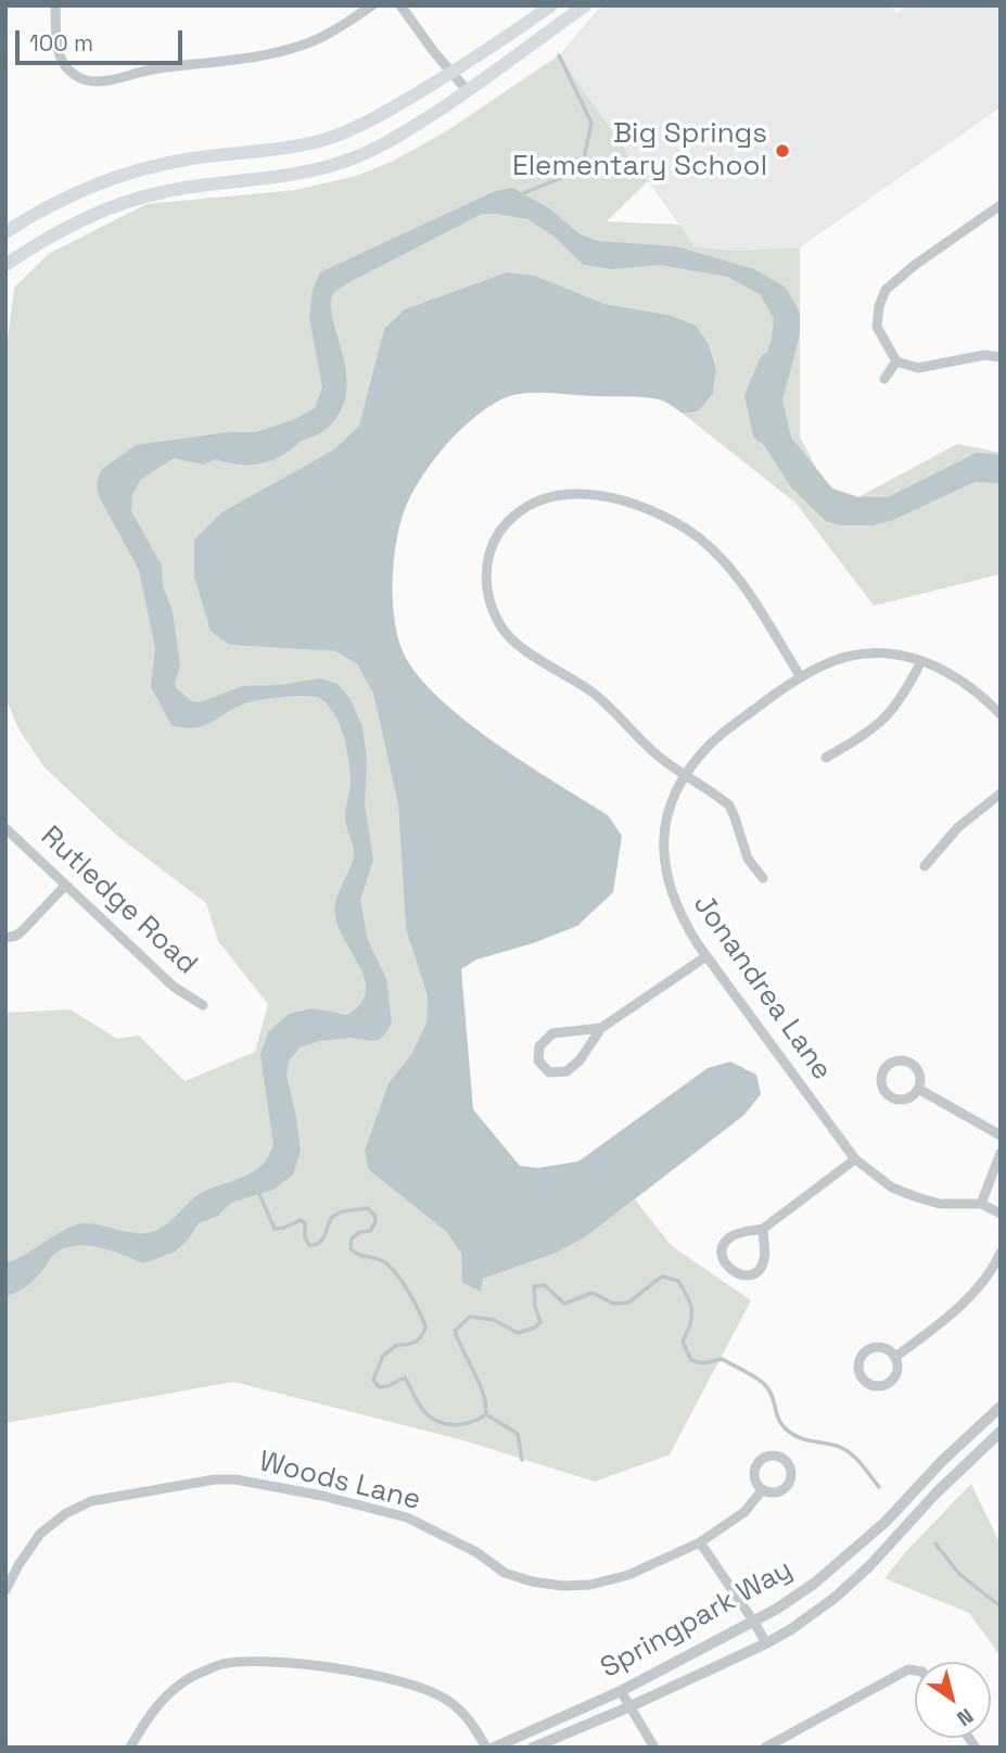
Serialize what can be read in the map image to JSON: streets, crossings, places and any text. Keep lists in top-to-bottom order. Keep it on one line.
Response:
{"streets":{"street":["Rutledge Road","Jonandrea Lane","Woods Lane","Springpark Way"]},"places":["Big Springs Elementary School"],"scale_bar":"100 m","north":"bottom right"}
